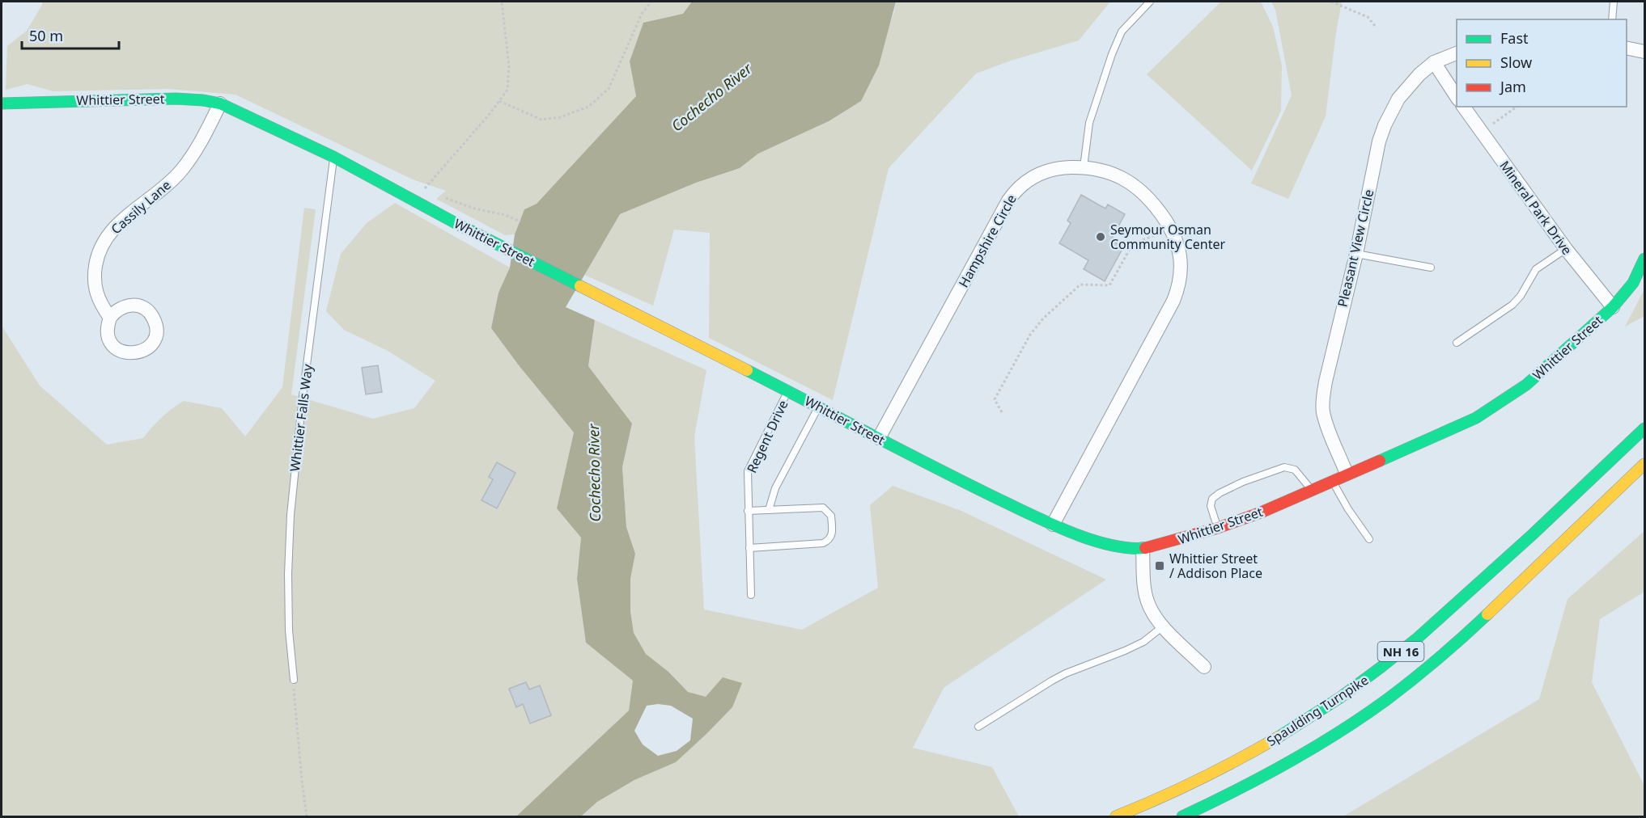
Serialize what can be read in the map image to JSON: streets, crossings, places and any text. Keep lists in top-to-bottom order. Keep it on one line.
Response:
{"streets":{"main road":["Whittier Street","NH 16","Spaulding Turnpike"],"street":["Cassily Lane","Mineral Park Drive","Hampshire Circle","Pleasant View Circle"],"lane":["Whittier Falls Way","Regent Drive"]},"crossings":[["Whittier Street","Cassily Lane"],["Whittier Street","Mineral Park Drive"],["Whittier Street","Hampshire Circle"],["Whittier Street","Pleasant View Circle"],["Whittier Street","Whittier Falls Way"],["Whittier Street","Regent Drive"]],"water":["Cochecho River"],"places":{"other":["Seymour Osman Community Center"],"transit":["Whittier Street / Addison Place"]},"legend":["Fast","Slow","Jam"],"scale_bar":"50 m"}
